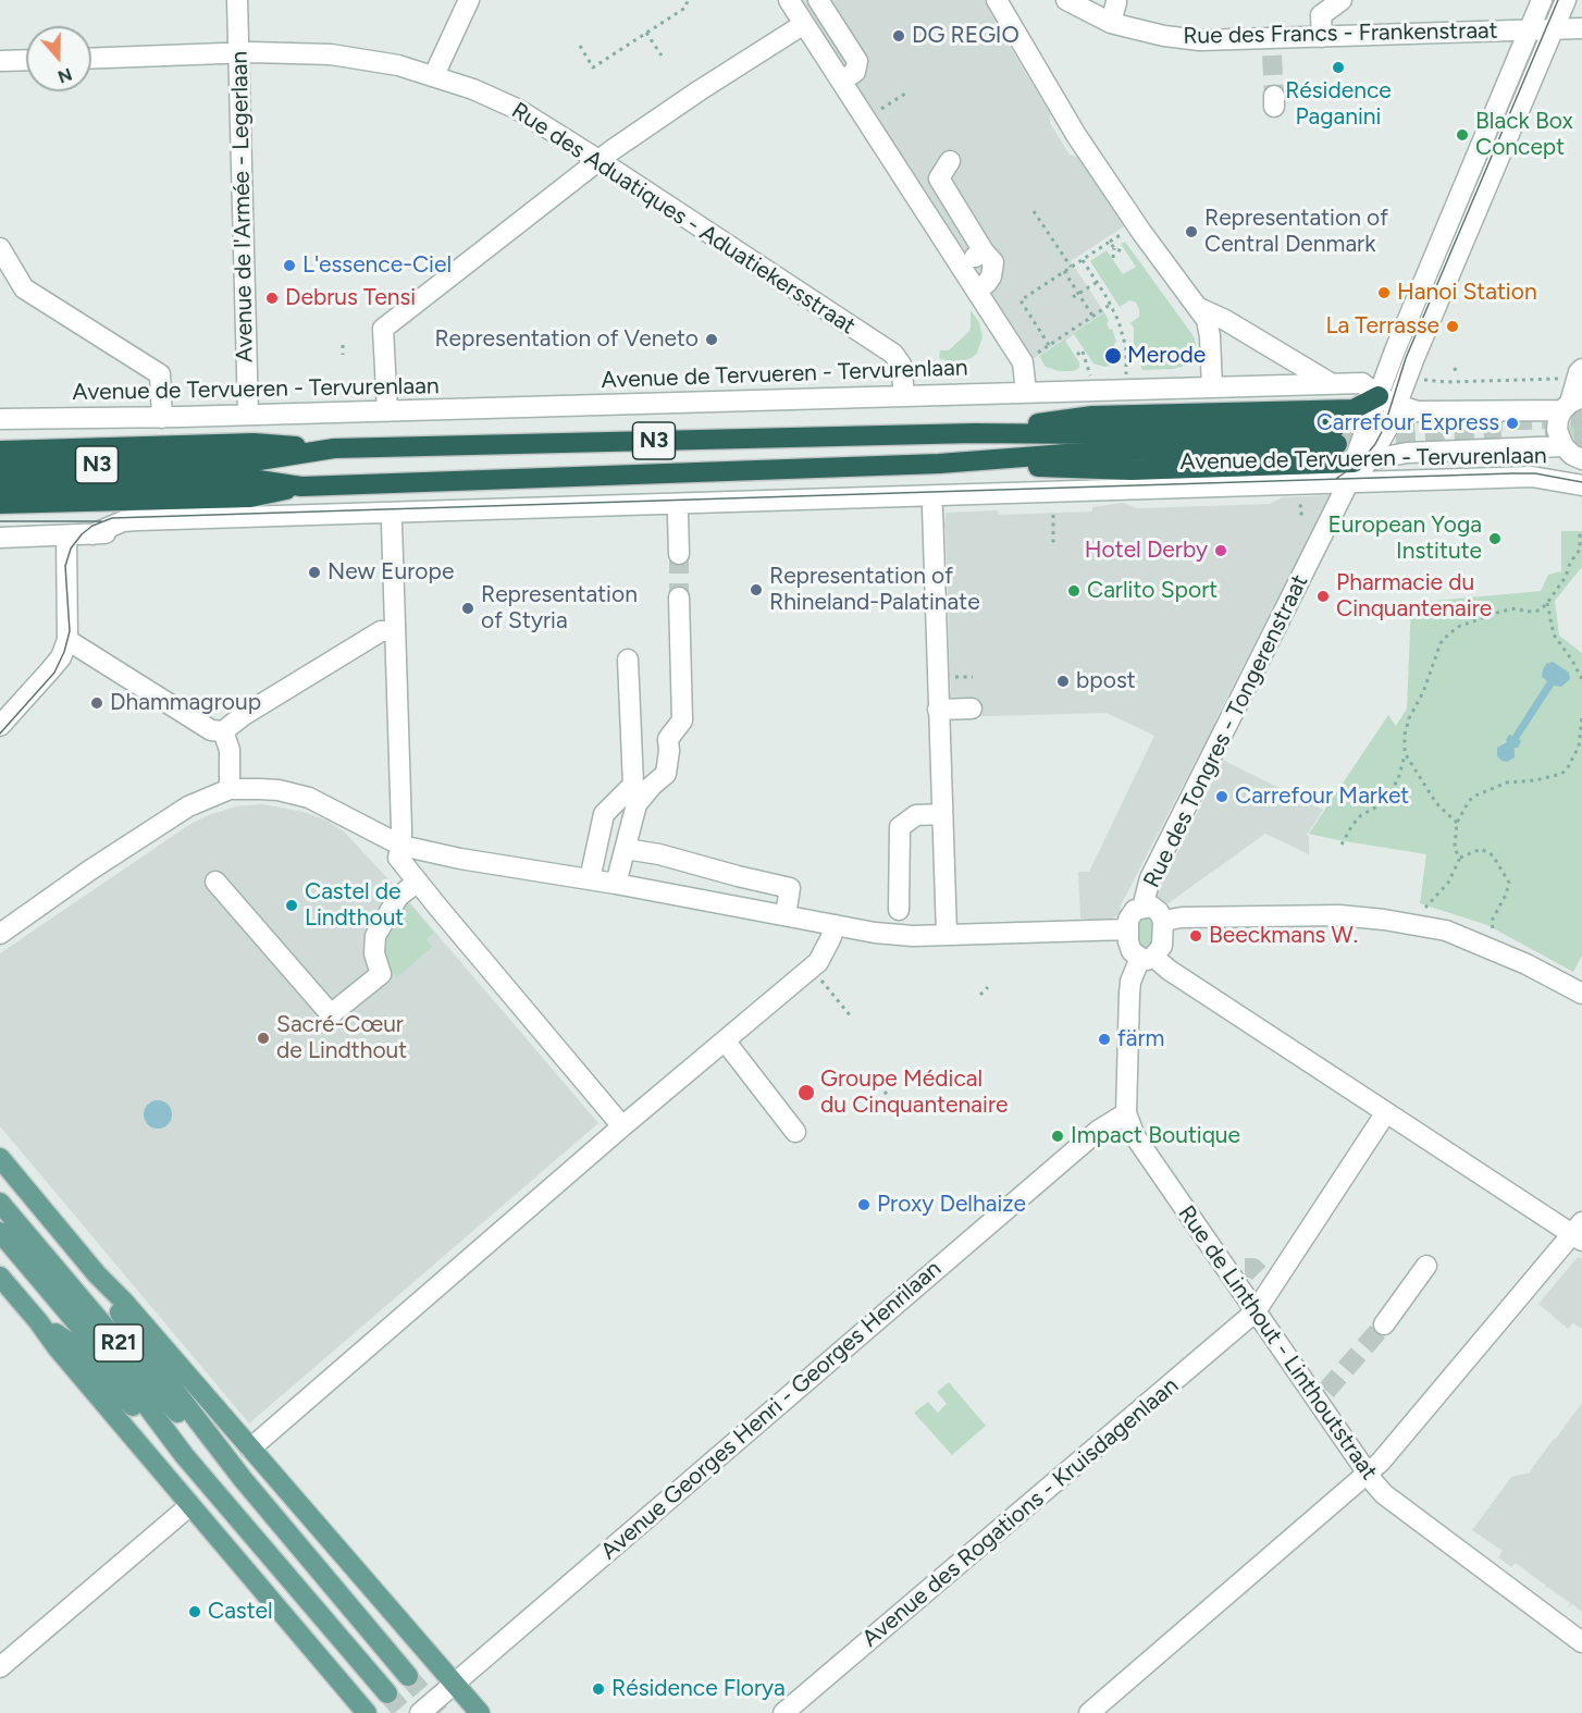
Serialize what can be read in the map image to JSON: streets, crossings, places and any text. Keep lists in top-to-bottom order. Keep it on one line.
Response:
{"streets":{"highway":["Avenue de Tervueren - Tervurenlaan","N3"],"main road":["R21"],"street":["Rue des Francs - Frankenstraat","Avenue de l'Armée - Legerlaan","Rue des Aduatiques - Aduatiekersstraat","Rue des Tongres - Tongerenstraat","Rue de Linthout - Linthoutstraat","Avenue Georges Henri - Georges Henrilaan","Avenue des Rogations - Kruisdagenlaan"]},"crossings":[["Avenue de l'Armée - Legerlaan","Rue des Aduatiques - Aduatiekersstraat"],["Avenue de l'Armée - Legerlaan","Avenue de Tervueren - Tervurenlaan"],["Rue des Aduatiques - Aduatiekersstraat","Avenue de Tervueren - Tervurenlaan"],["Avenue de Tervueren - Tervurenlaan","Rue des Tongres - Tongerenstraat"],["Rue des Tongres - Tongerenstraat","Rue de Linthout - Linthoutstraat"],["Rue de Linthout - Linthoutstraat","Avenue Georges Henri - Georges Henrilaan"],["Rue de Linthout - Linthoutstraat","Avenue des Rogations - Kruisdagenlaan"]],"places":["DG REGIO","Résidence Paganini","Black Box Concept","Representation of Central Denmark","L'essence-Ciel","Hanoi Station","Debrus Tensi","La Terrasse","Representation of Veneto","Merode","Carrefour Express","European Yoga Institute","Hotel Derby","New Europe","Representation of Rhineland-Palatinate","Carlito Sport","Pharmacie du Cinquantenaire","Representation of Styria","bpost","Dhammagroup","Carrefour Market","Castel de Lindthout","Beeckmans W.","Sacré-Cœur de Lindthout","färm","Groupe Médical du Cinquantenaire","Impact Boutique","Proxy Delhaize","Castel","Résidence Florya"],"north":"bottom"}
